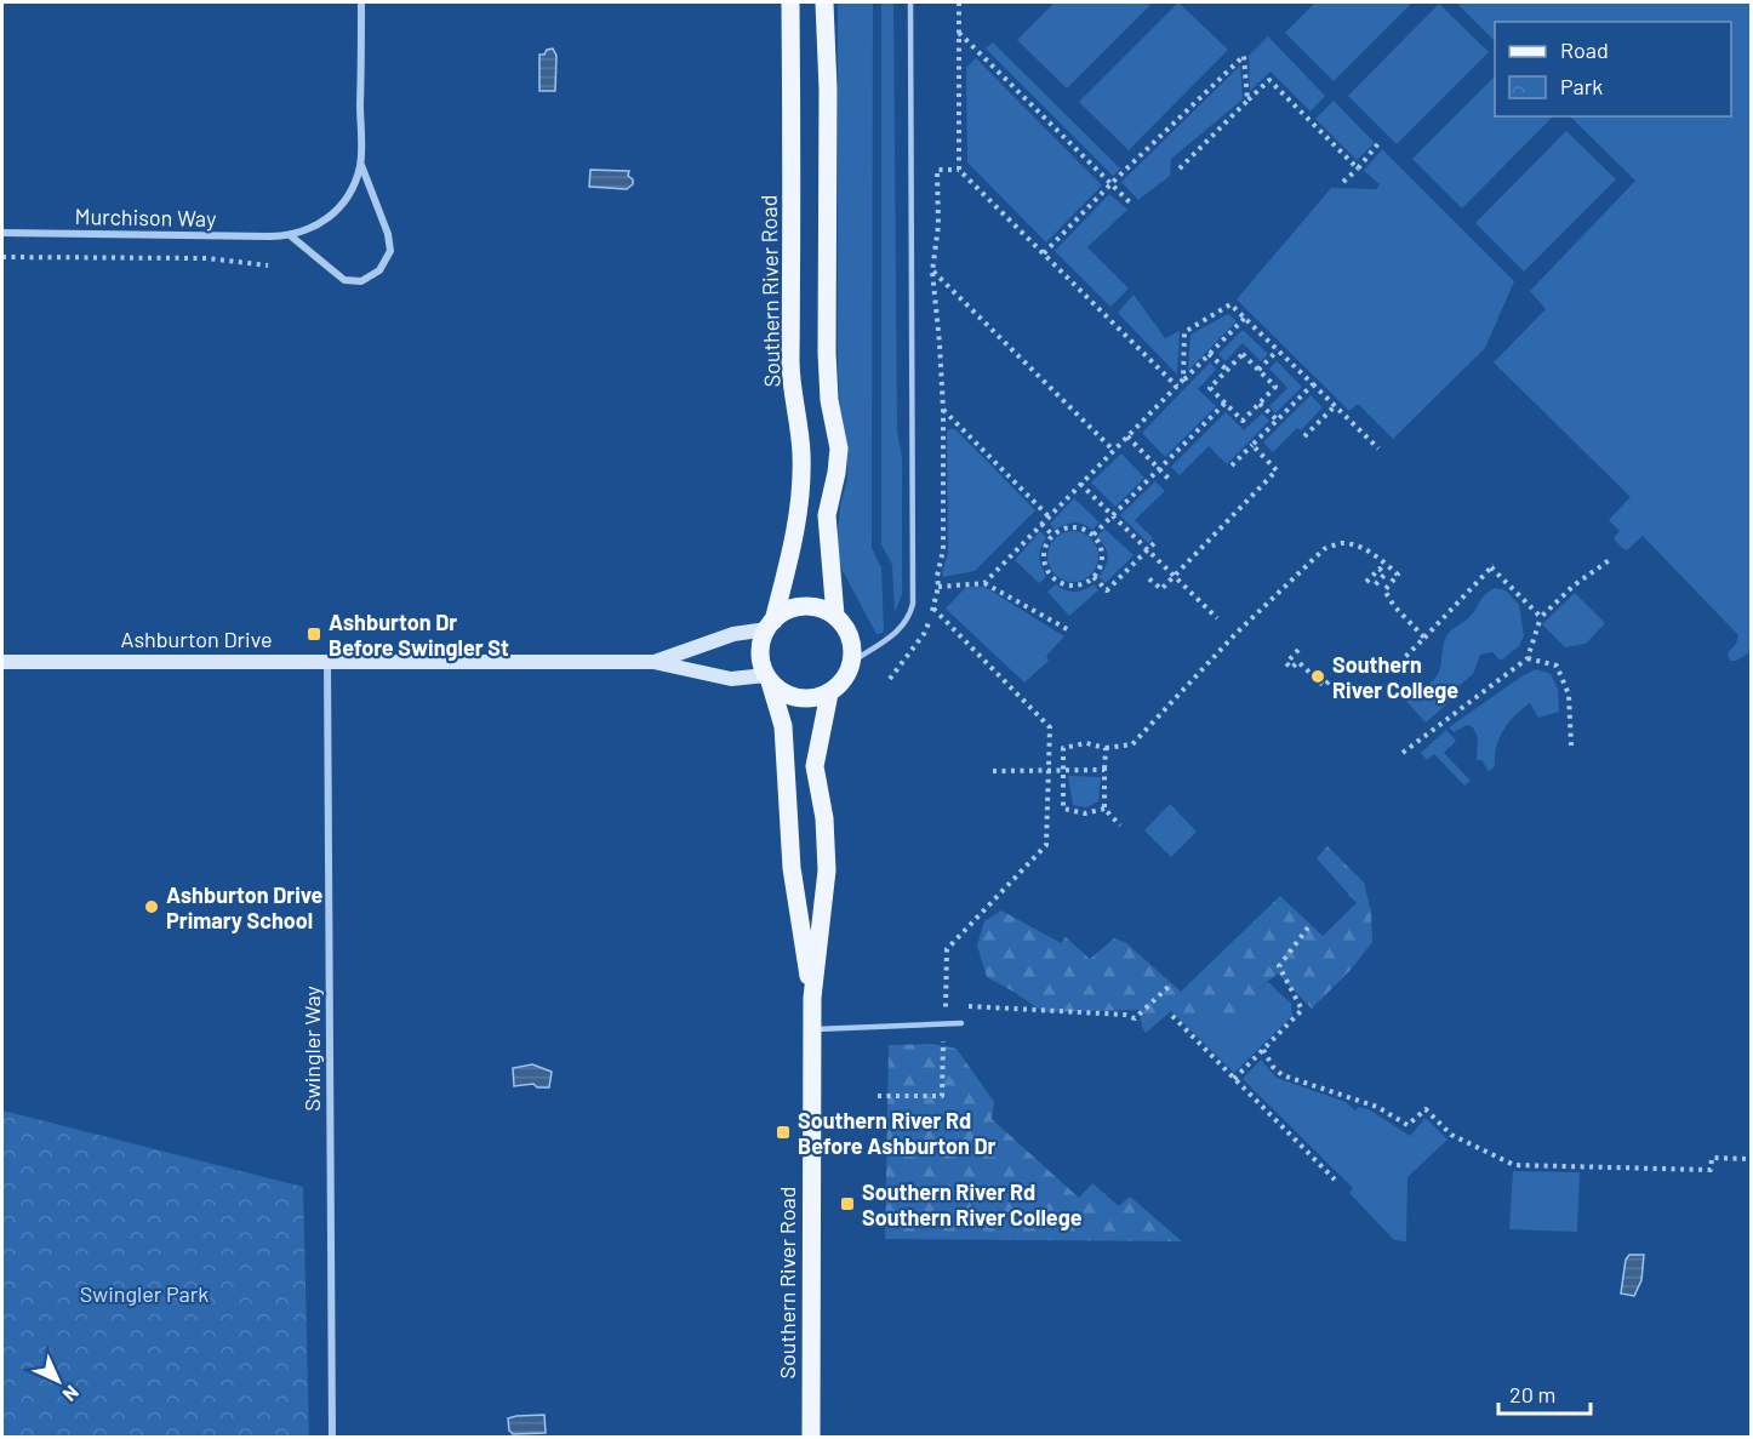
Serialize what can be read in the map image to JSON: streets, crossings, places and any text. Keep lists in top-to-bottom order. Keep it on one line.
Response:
{"streets":{"main road":["Southern River Road","Ashburton Drive"],"street":["Murchison Way","Swingler Way"]},"crossings":[["Southern River Road","Ashburton Drive"],["Ashburton Drive","Swingler Way"]],"parks":["Swingler Park"],"places":{"transit":["Ashburton Dr Before Swingler St","Southern River Rd Before Ashburton Dr","Southern River Rd Southern River College"],"other":["Southern River College","Ashburton Drive Primary School"]},"legend":["Road","Park"],"scale_bar":"20 m","north":"bottom right"}
